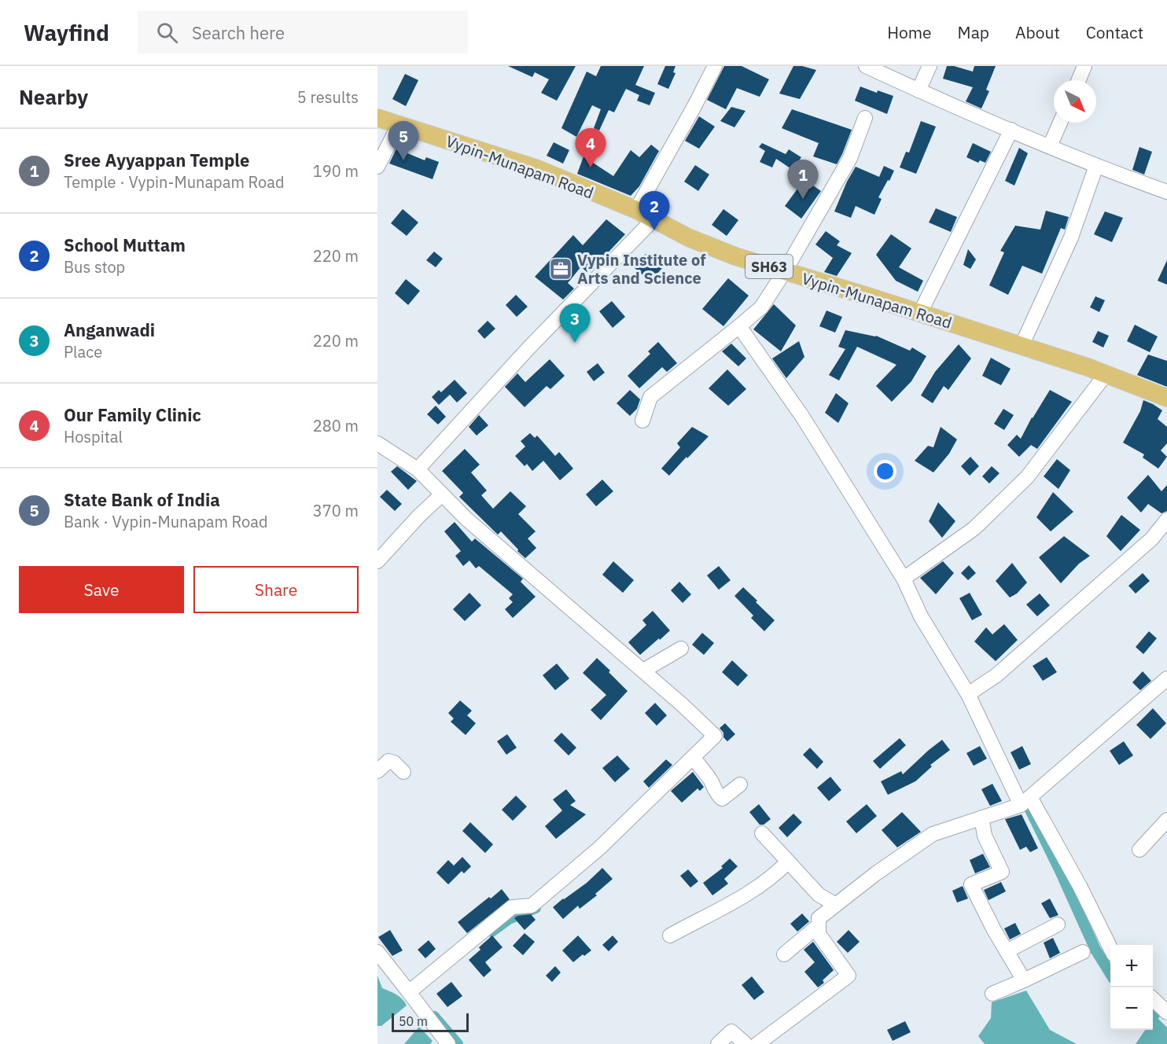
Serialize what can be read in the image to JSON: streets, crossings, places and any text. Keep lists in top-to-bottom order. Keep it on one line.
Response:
{"streets":{"main road":["Vypin-Munapam Road","SH63"]},"places":{"office":["Vypin Institute of Arts and Science"]},"scale_bar":"50 m","north":"bottom right","page":{"header":"Wayfind","search":"Search here","nav":["Home","Map","About","Contact"],"heading":["Nearby","5 results"],"pins":["5","4","1","2","3"],"list":[{"mark":"1","name":"Sree Ayyappan Temple","note":"Temple · Vypin-Munapam Road","value":"190 m"},{"mark":"2","name":"School Muttam","note":"Bus stop","value":"220 m"},{"mark":"3","name":"Anganwadi","note":"Place","value":"220 m"},{"mark":"4","name":"Our Family Clinic","note":"Hospital","value":"280 m"},{"mark":"5","name":"State Bank of India","note":"Bank · Vypin-Munapam Road","value":"370 m"}],"buttons":["Save","Share"],"map_buttons":["+","−"],"scale":"50 m"}}
